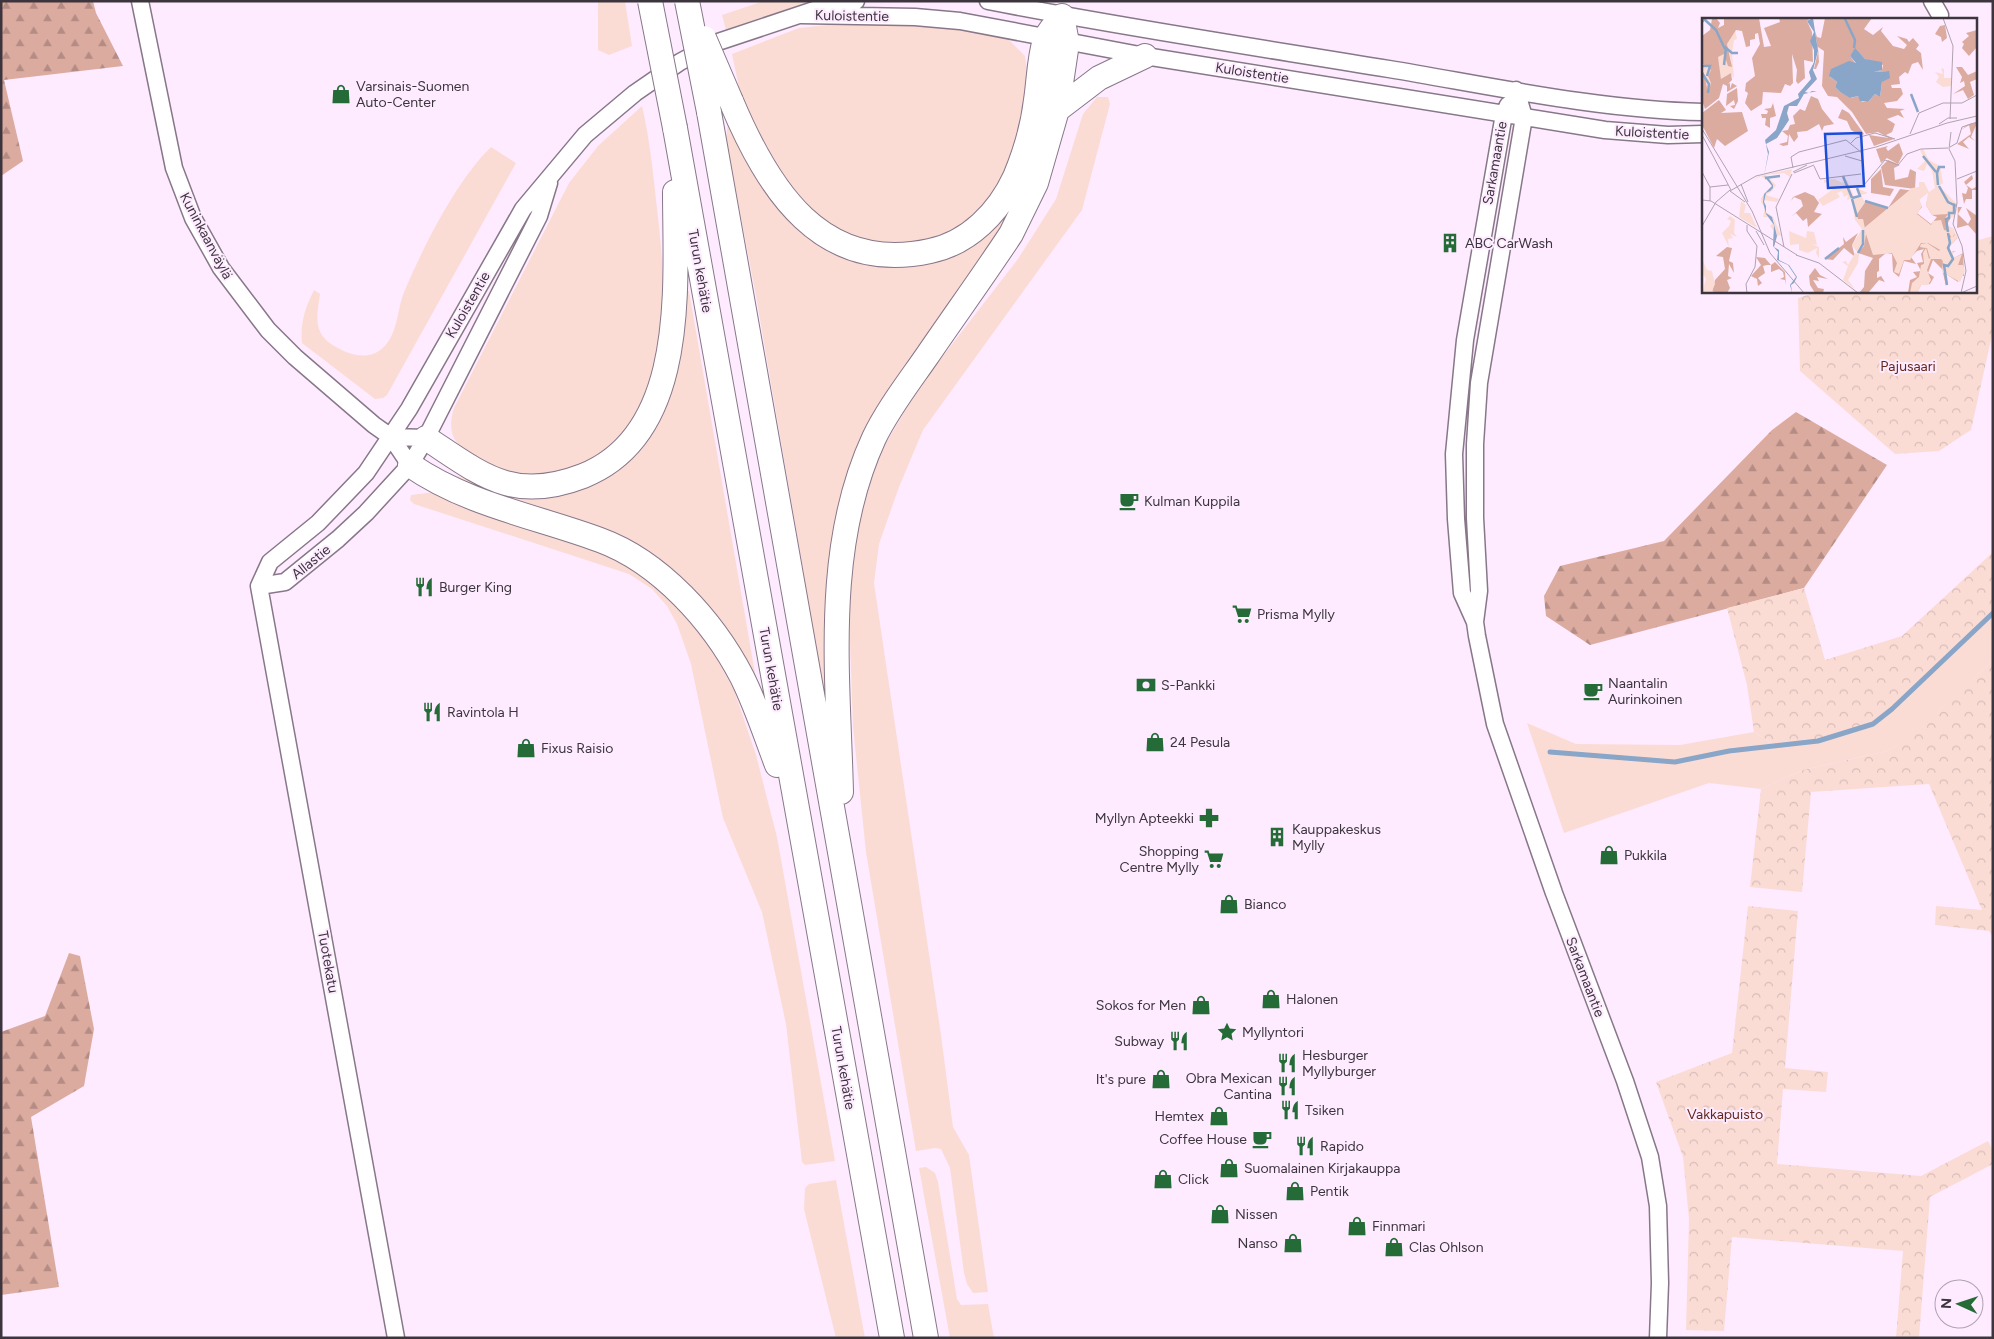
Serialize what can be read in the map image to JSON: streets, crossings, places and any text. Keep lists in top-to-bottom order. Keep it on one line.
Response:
{"streets":{"highway":["Turun kehätie"],"street":["Kuloistentie","Sarkamaantie","Kuninkaanväylä","Allastie","Tuotekatu"]},"crossings":[["Kuloistentie","Sarkamaantie"],["Kuloistentie","Kuninkaanväylä"],["Kuloistentie","Allastie"],["Kuninkaanväylä","Allastie"],["Allastie","Tuotekatu"]],"parks":["Pajusaari","Vakkapuisto"],"places":{"shop":["Varsinais-Suomen Auto-Center","24 Pesula","Fixus Raisio","Pukkila","Bianco","Halonen","Sokos for Men","It's pure","Hemtex","Suomalainen Kirjakauppa","Click","Pentik","Nissen","Finnmari","Nanso","Clas Ohlson"],"building":["ABC CarWash","Kauppakeskus Mylly"],"cafe":["Kulman Kuppila","Naantalin Aurinkoinen","Coffee House"],"restaurant":["Burger King","Ravintola H","Subway","Hesburger Myllyburger","Obra Mexican Cantina","Tsiken","Rapido"],"supermarket":["Prisma Mylly","Shopping Centre Mylly"],"bank":["S-Pankki"],"pharmacy":["Myllyn Apteekki"],"place":["Myllyntori"]},"north":"left"}
